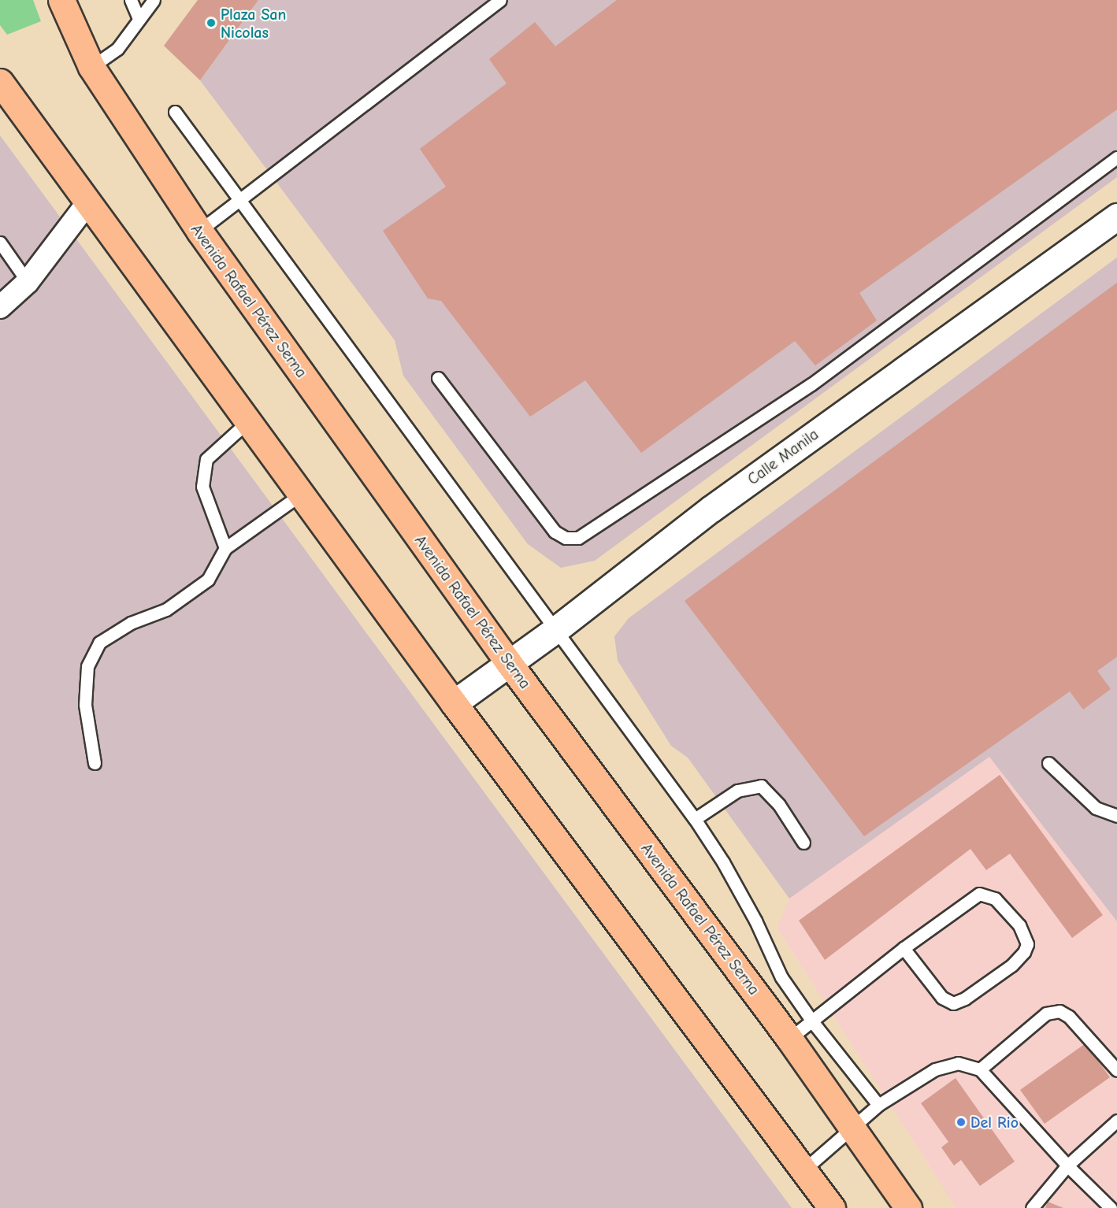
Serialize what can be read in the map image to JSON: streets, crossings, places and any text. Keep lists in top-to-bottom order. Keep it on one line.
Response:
{"streets":{"main road":["Avenida Rafael Pérez Serna"],"street":["Calle Manila"]},"crossings":[["Avenida Rafael Pérez Serna","Calle Manila"]],"places":["Plaza San Nicolas","Del Rio"]}
